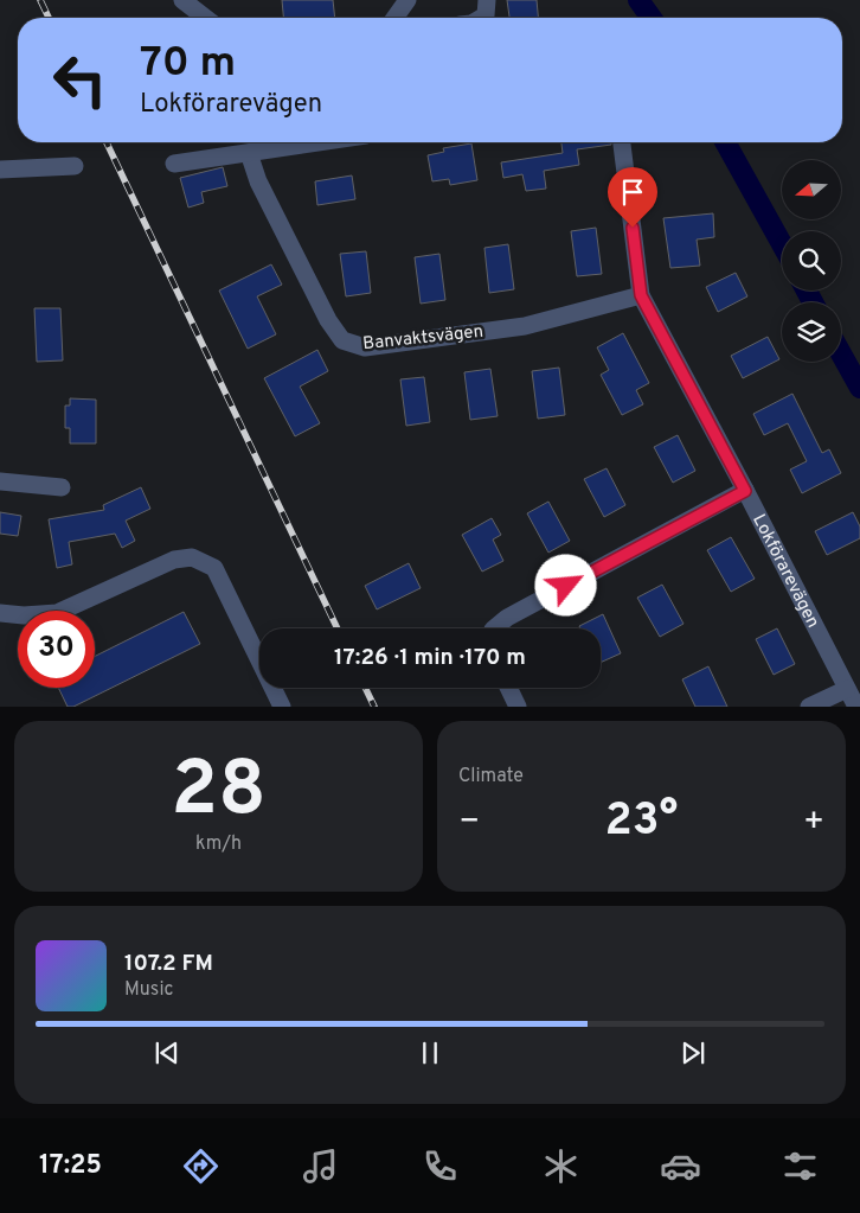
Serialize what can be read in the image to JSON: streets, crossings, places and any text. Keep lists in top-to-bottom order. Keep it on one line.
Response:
{"streets":{"street":["Banvaktsvägen","Lokförarevägen"]},"crossings":[["Banvaktsvägen","Lokförarevägen"]],"north":"left","page":{"turn":["70 m","Lokförarevägen"],"limit":"30","trip":"17:26 · 1 min · 170 m","tile":[["28","km/h"],"Climate"],"heat":["−","23°","+"],"song":["107.2 FM","Music"],"tabs":"17:25"}}
